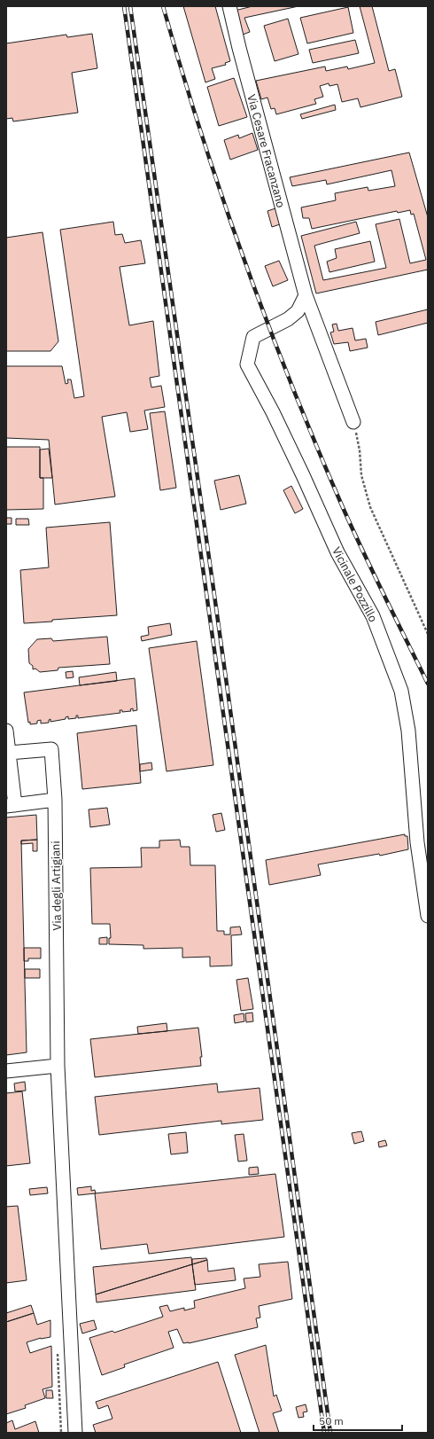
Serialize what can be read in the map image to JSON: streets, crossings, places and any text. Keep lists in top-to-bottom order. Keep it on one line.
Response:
{"streets":{"street":["Via Cesare Fracanzano","Vicinale Pozzillo","Via degli Artigiani"]},"crossings":[["Via Cesare Fracanzano","Vicinale Pozzillo"]],"scale_bar":"50 m"}
